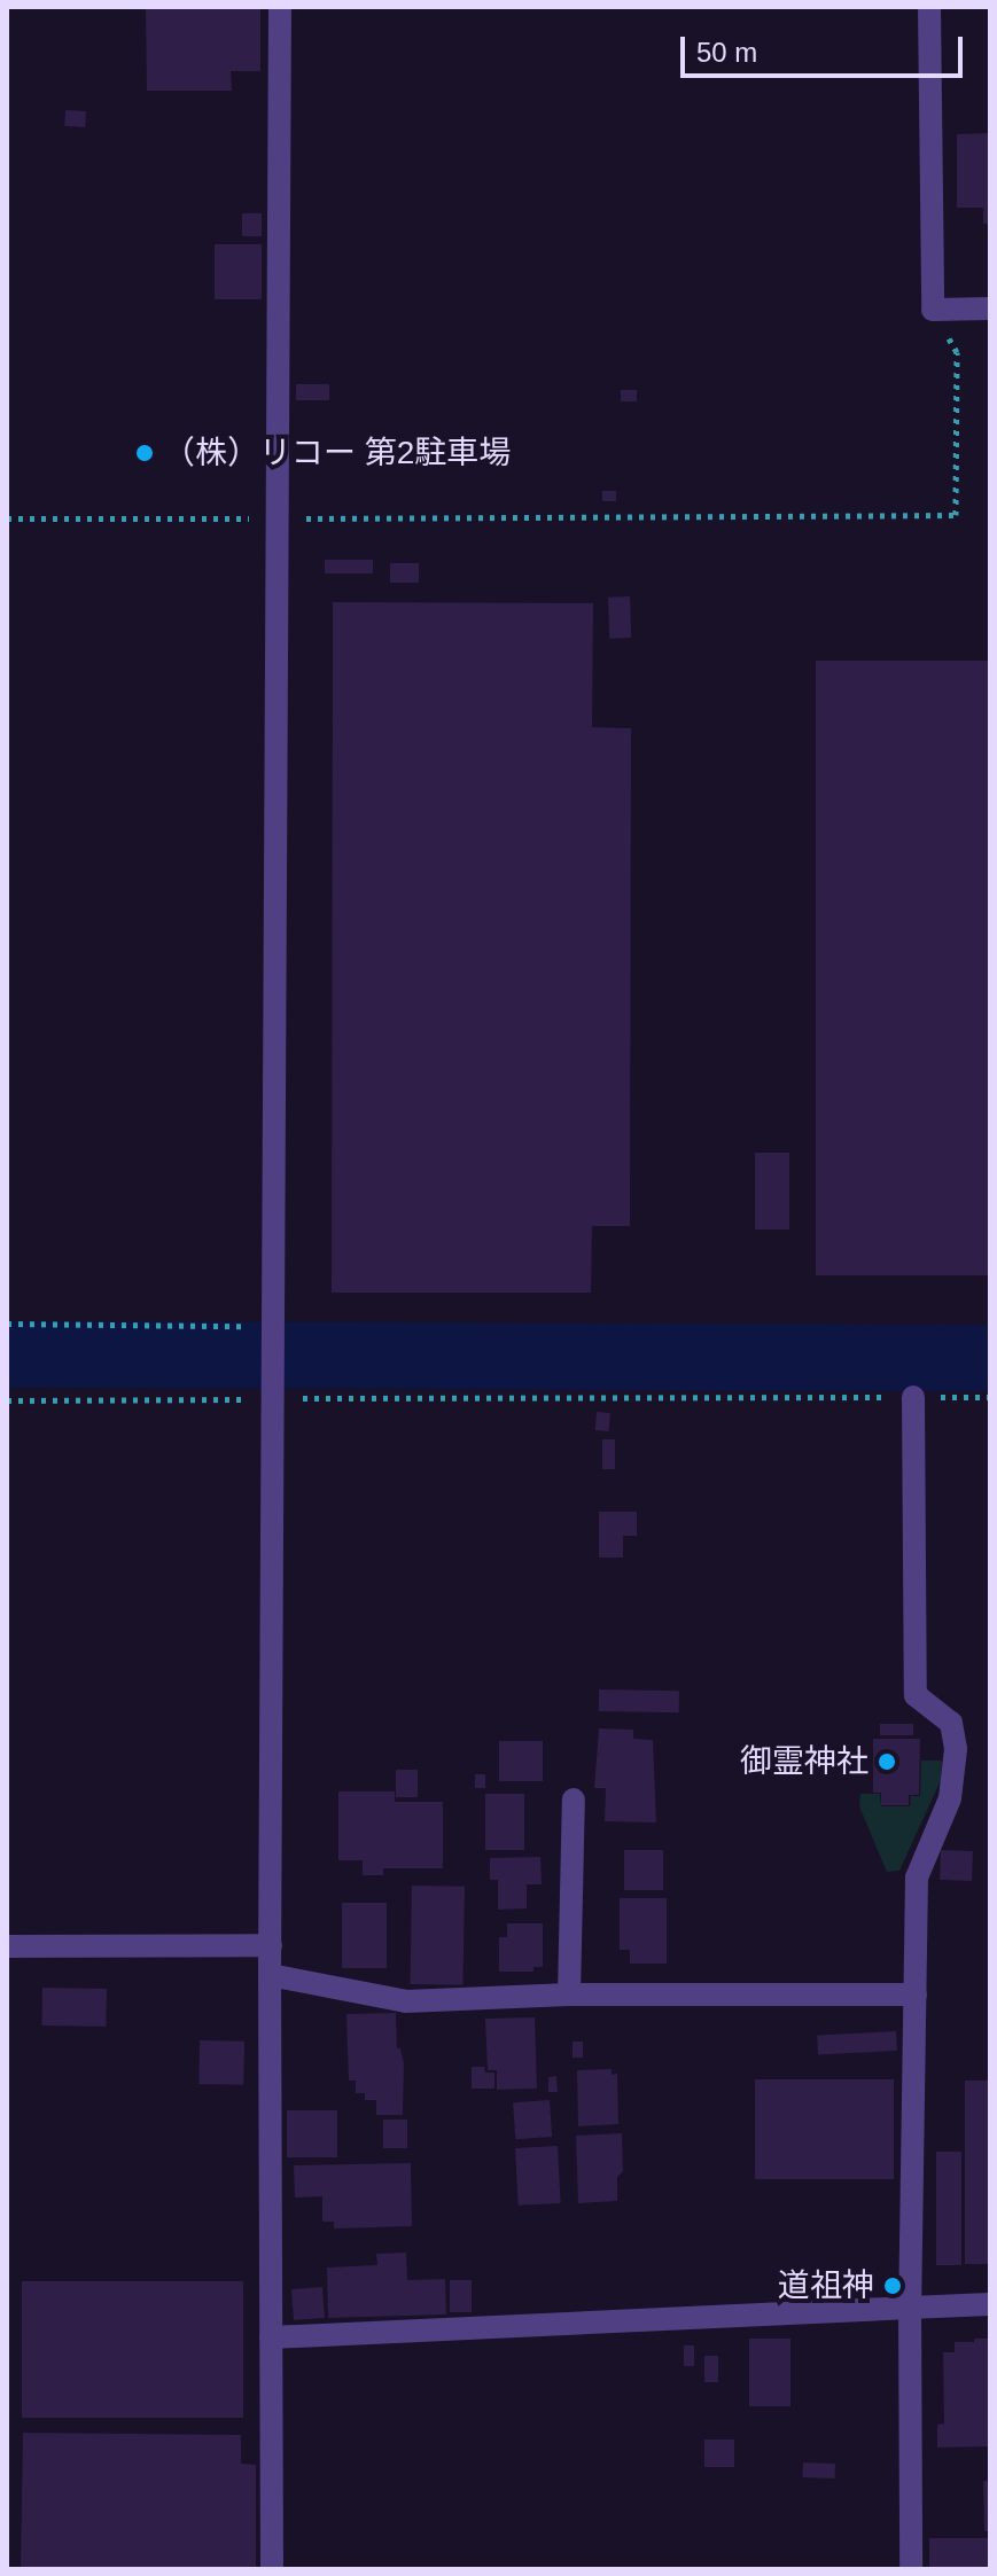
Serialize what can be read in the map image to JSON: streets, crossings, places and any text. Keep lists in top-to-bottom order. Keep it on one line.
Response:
{"places":["（株）リコー 第2駐車場","御霊神社","道祖神"],"scale_bar":"50 m"}
